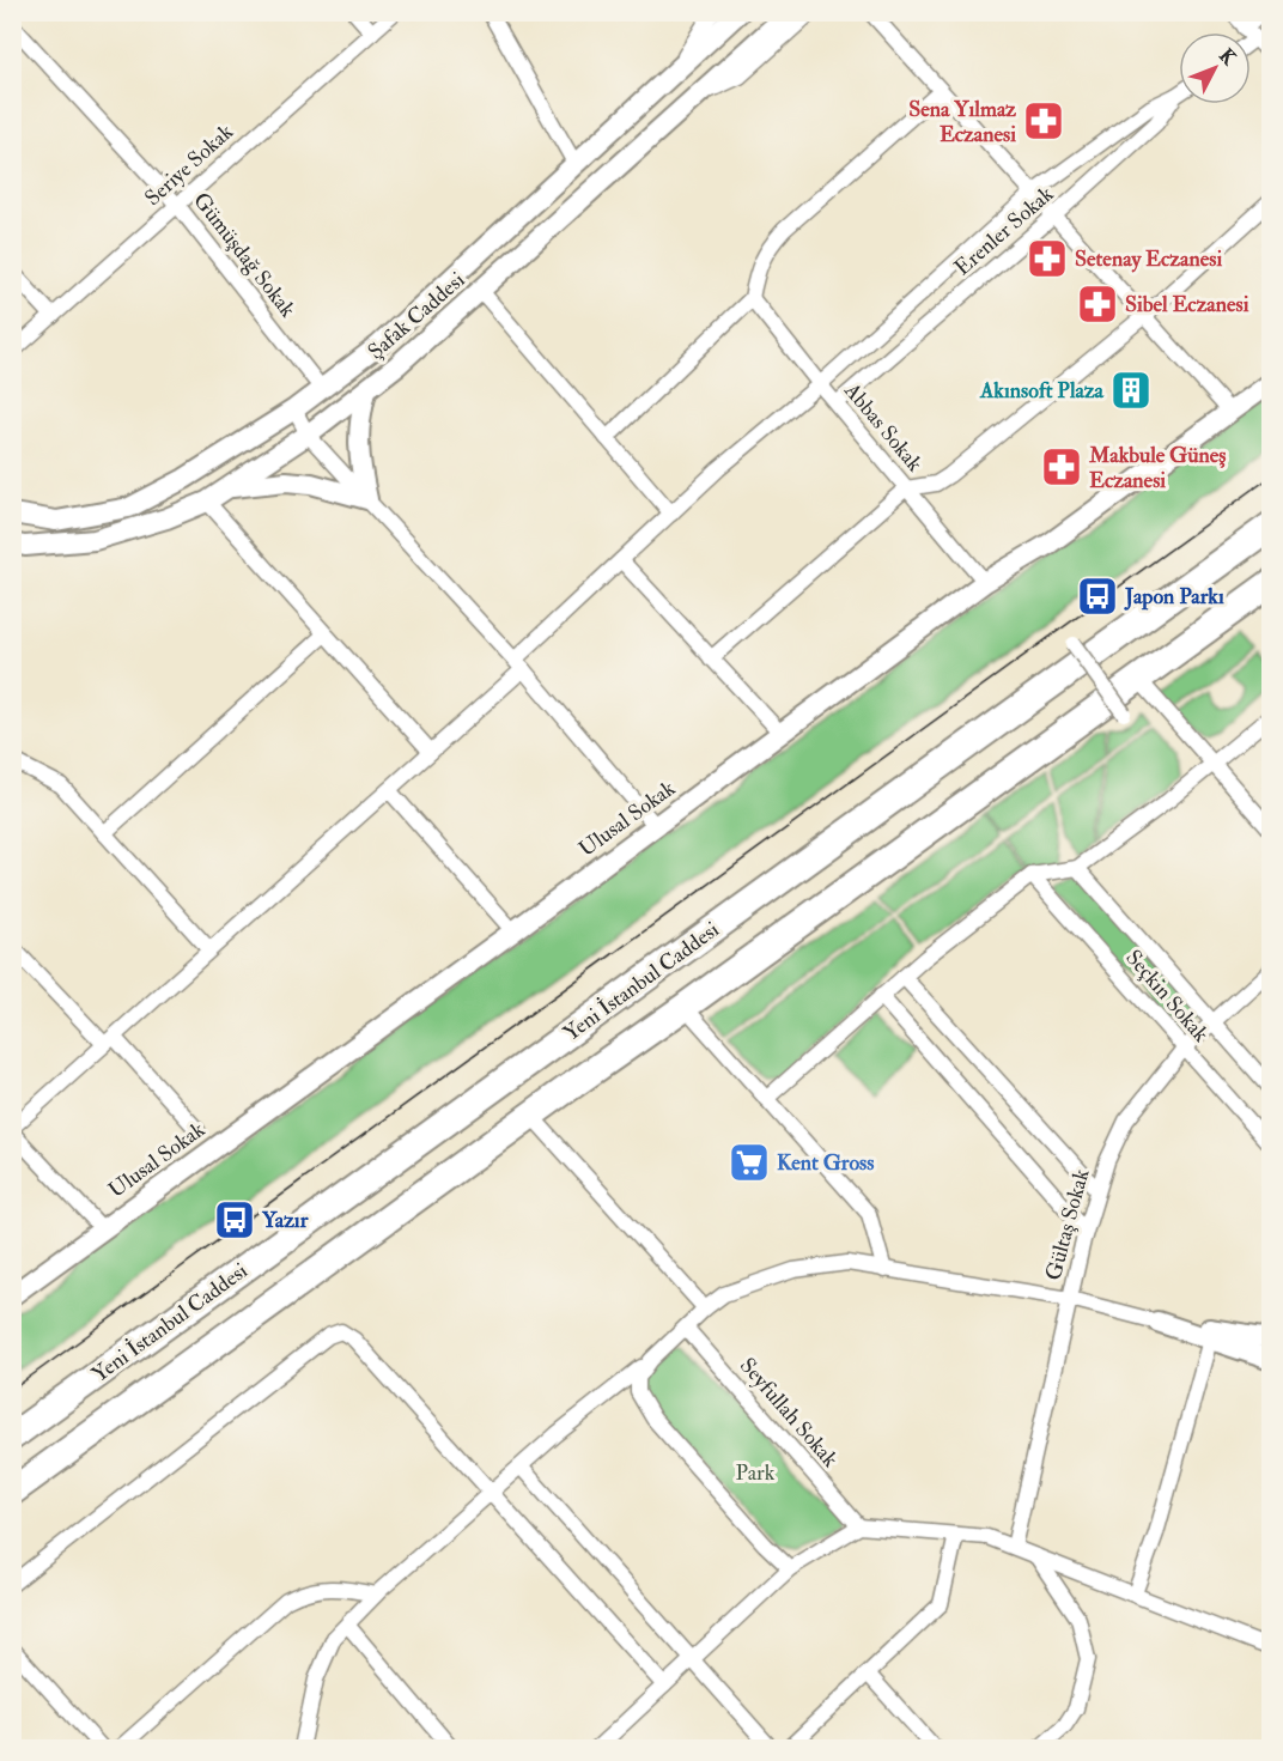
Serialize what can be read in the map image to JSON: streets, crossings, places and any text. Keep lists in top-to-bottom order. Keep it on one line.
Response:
{"streets":{"highway":["Yeni İstanbul Caddesi"],"main road":["Şafak Caddesi","Ulusal Sokak"],"street":["Seriye Sokak","Erenler Sokak","Gümüşdağ Sokak","Abbas Sokak","Seçkin Sokak","Gültaş Sokak","Seyfullah Sokak"]},"crossings":[["Seriye Sokak","Gümüşdağ Sokak"],["Erenler Sokak","Abbas Sokak"],["Gümüşdağ Sokak","Şafak Caddesi"],["Abbas Sokak","Ulusal Sokak"],["Seçkin Sokak","Gültaş Sokak"]],"parks":["Park"],"places":{"pharmacy":["Sena Yılmaz Eczanesi","Setenay Eczanesi","Sibel Eczanesi","Makbule Güneş Eczanesi"],"building":["Akınsoft Plaza"],"bus stop":["Japon Parkı","Yazır"],"supermarket":["Kent Gross"]},"north":"top right"}
